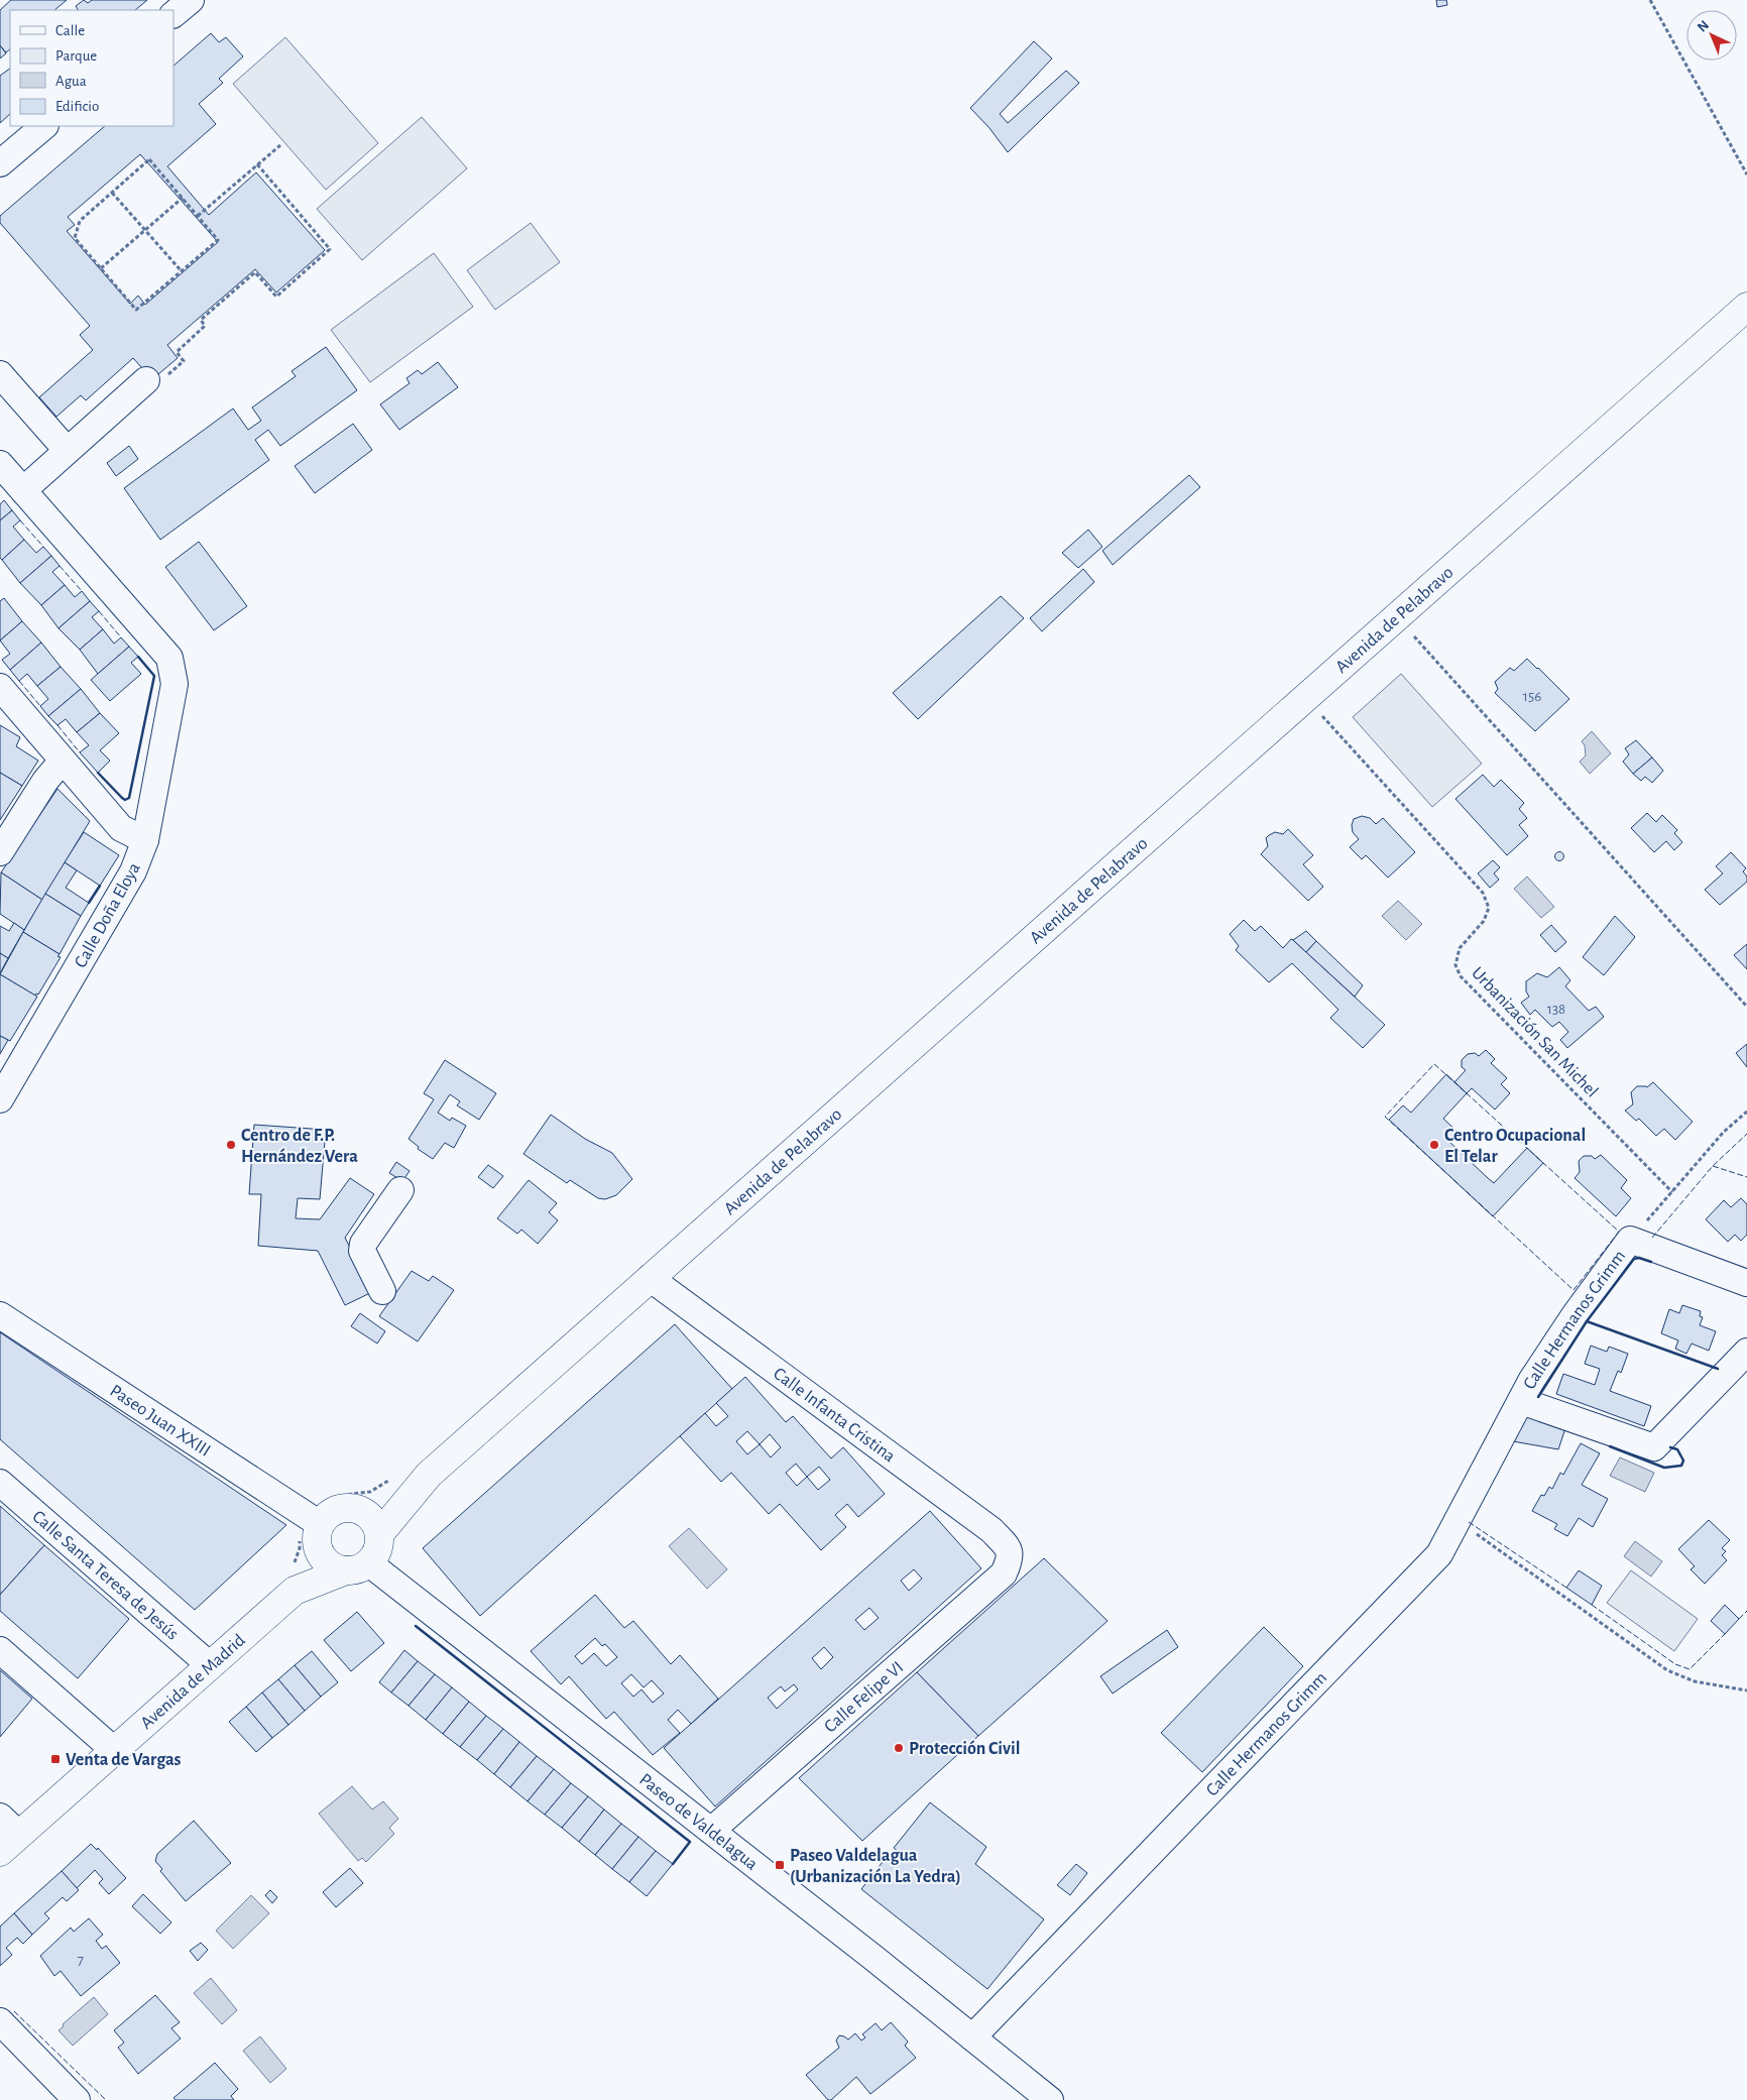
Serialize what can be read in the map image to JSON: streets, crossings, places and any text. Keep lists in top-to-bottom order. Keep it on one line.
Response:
{"streets":{"highway":["Avenida de Pelabravo","Avenida de Madrid"],"street":["Calle Doña Eloya","Calle Hermanos Grimm","Calle Infanta Cristina","Paseo Juan XXIII","Calle Santa Teresa de Jesús","Calle Felipe VI","Paseo de Valdelagua"],"path":["Urbanización San Michel"]},"crossings":[["Avenida de Pelabravo","Urbanización San Michel"],["Avenida de Pelabravo","Calle Infanta Cristina"],["Avenida de Pelabravo","Paseo Juan XXIII"],["Avenida de Pelabravo","Avenida de Madrid"],["Avenida de Pelabravo","Paseo de Valdelagua"],["Urbanización San Michel","Calle Hermanos Grimm"],["Calle Hermanos Grimm","Paseo de Valdelagua"],["Calle Infanta Cristina","Calle Felipe VI"],["Paseo Juan XXIII","Avenida de Madrid"],["Paseo Juan XXIII","Paseo de Valdelagua"],["Calle Santa Teresa de Jesús","Avenida de Madrid"],["Avenida de Madrid","Paseo de Valdelagua"],["Calle Felipe VI","Paseo de Valdelagua"]],"places":{"other":["Centro de F.P. Hernández Vera","Centro Ocupacional El Telar","Protección Civil"],"transit":["Venta de Vargas","Paseo Valdelagua (Urbanización La Yedra)"]},"house_numbers":["156","138","7"],"legend":["Calle","Parque","Agua","Edificio"],"north":"top left"}
